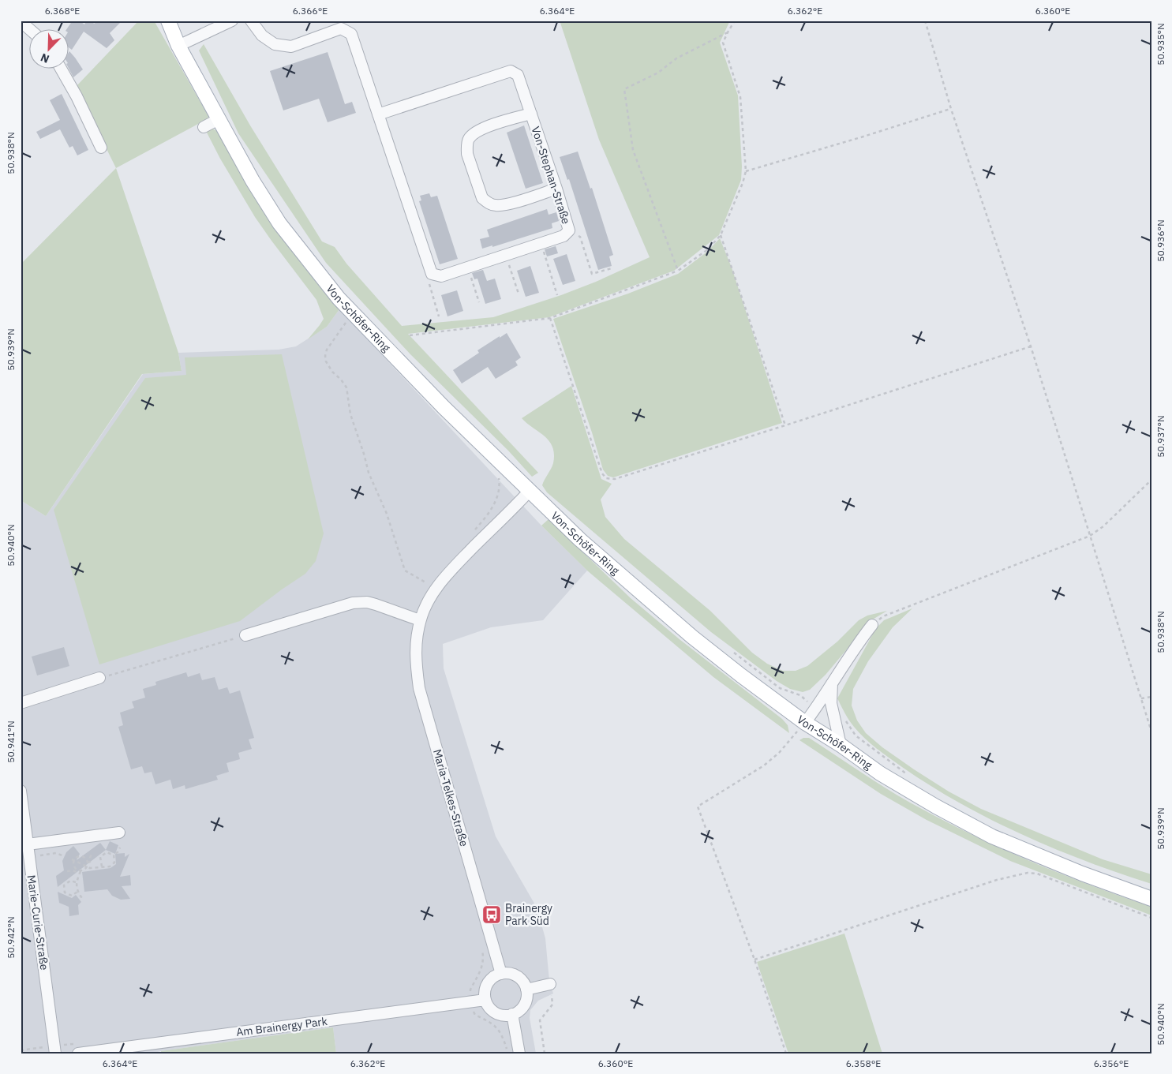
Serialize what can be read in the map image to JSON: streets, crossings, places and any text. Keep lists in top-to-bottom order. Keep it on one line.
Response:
{"streets":{"main road":["Von-Schöfer-Ring"],"street":["Von-Stephan-Straße","Maria-Telkes-Straße","Marie-Curie-Straße","Am Brainergy Park"]},"crossings":[["Von-Schöfer-Ring","Maria-Telkes-Straße"],["Maria-Telkes-Straße","Am Brainergy Park"]],"places":{"bus stop":["Brainergy Park Süd"]},"north":"bottom left","coordinates":["6.368°E","6.366°E","6.364°E","6.362°E","6.360°E","50.935°N","50.938°N","50.936°N","50.939°N","50.937°N","50.940°N","50.941°N","50.942°N","6.358°E","6.356°E"]}
